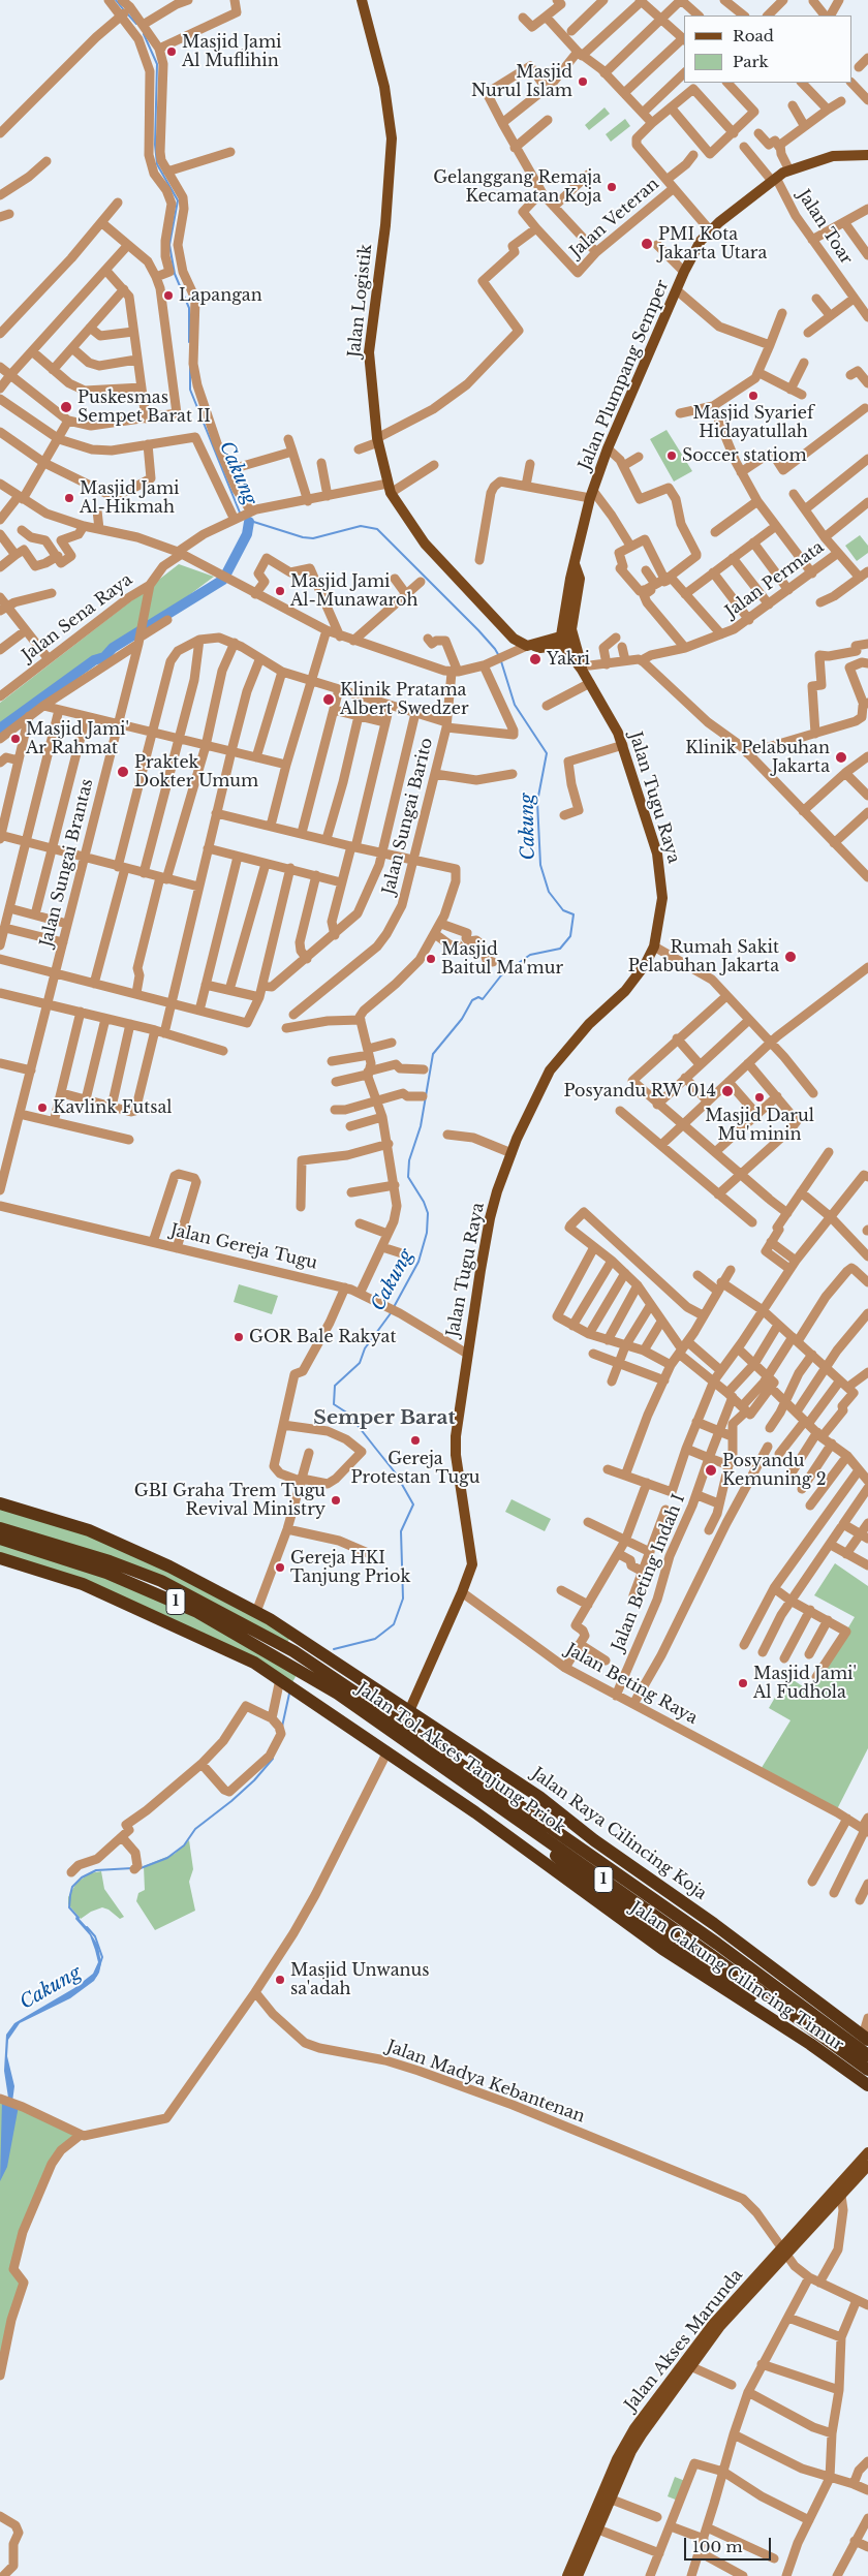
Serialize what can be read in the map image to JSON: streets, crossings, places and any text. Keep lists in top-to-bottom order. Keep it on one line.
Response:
{"streets":{"highway":["1","Jalan Tol Akses Tanjung Priok","Jalan Raya Cilincing Koja","Jalan Cakung Cilincing Timur"],"main road":["Jalan Logistik","Jalan Plumpang Semper","Jalan Tugu Raya","Jalan Akses Marunda"],"street":["Jalan Veteran","Jalan Toar","Jalan Permata","Jalan Sena Raya","Jalan Sungai Barito","Jalan Sungai Brantas","Jalan Gereja Tugu","Jalan Beting Indah I","Jalan Beting Raya","Jalan Madya Kebantenan"]},"crossings":[["Jalan Toar","Jalan Plumpang Semper"],["Jalan Logistik","Jalan Sungai Brantas"],["Jalan Permata","Jalan Tugu Raya"],["Jalan Sena Raya","Jalan Sungai Brantas"],["Jalan Tugu Raya","Jalan Gereja Tugu"],["Jalan Tugu Raya","Jalan Beting Raya"],["Jalan Tugu Raya","Jalan Raya Cilincing Koja"],["Jalan Beting Indah I","Jalan Beting Raya"],["Jalan Madya Kebantenan","Jalan Akses Marunda"]],"districts":["Semper Barat"],"water":["Cakung"],"places":["Masjid Jami Al Muflihin","Masjid Nurul Islam","Gelanggang Remaja Kecamatan Koja","PMI Kota Jakarta Utara","Lapangan","Masjid Syarief Hidayatullah","Puskesmas Sempet Barat II","Soccer statiom","Masjid Jami Al-Hikmah","Masjid Jami Al-Munawaroh","Yakri","Klinik Pratama Albert Swedzer","Masjid Jami' Ar Rahmat","Klinik Pelabuhan Jakarta","Praktek Dokter Umum","Rumah Sakit Pelabuhan Jakarta","Masjid Baitul Ma'mur","Posyandu RW 014","Masjid Darul Mu'minin","Kavlink Futsal","GOR Bale Rakyat","Gereja Protestan Tugu","Posyandu Kemuning 2","GBI Graha Trem Tugu Revival Ministry","Gereja HKI Tanjung Priok","Masjid Jami' Al Fudhola","Masjid Unwanus sa'adah"],"legend":["Road","Park"],"scale_bar":"100 m"}
